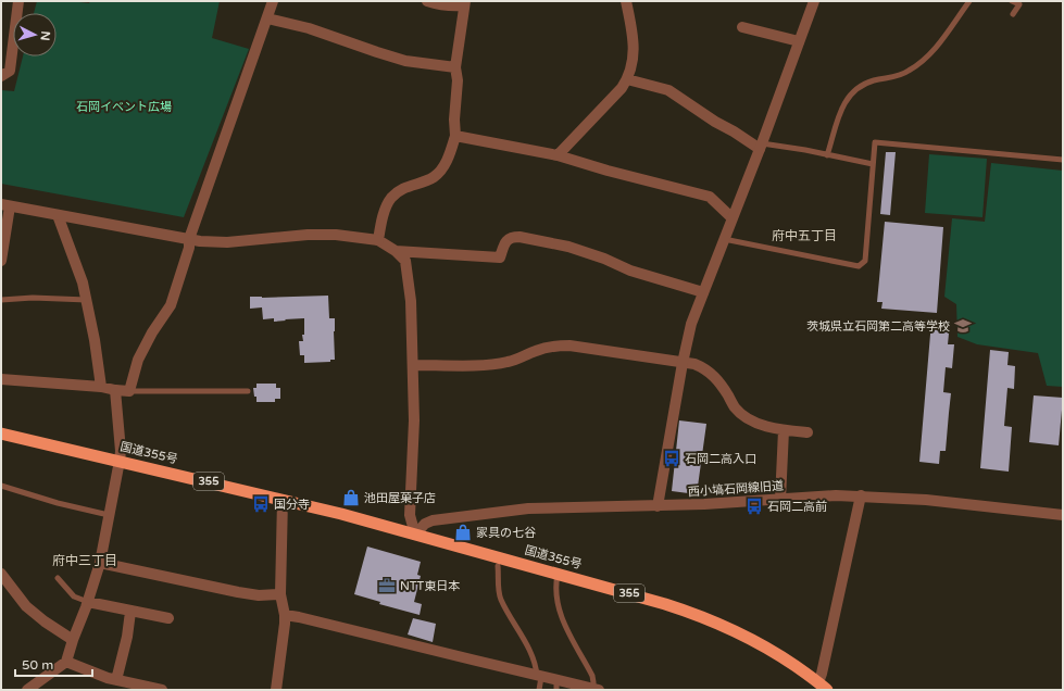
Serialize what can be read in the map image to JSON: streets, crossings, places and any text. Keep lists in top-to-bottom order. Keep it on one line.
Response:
{"streets":{"highway":["国道355号","355"],"street":["西小塙石岡線旧道"]},"crossings":[["国道355号","西小塙石岡線旧道"]],"districts":["府中五丁目","府中三丁目"],"parks":["石岡イベント広場"],"places":{"school or university":["茨城県立石岡第二高等学校"],"bus stop":["石岡二高入口","国分寺","石岡二高前"],"shop":["池田屋菓子店","家具の七谷"],"office":["NTT東日本"]},"scale_bar":"50 m","north":"right"}
